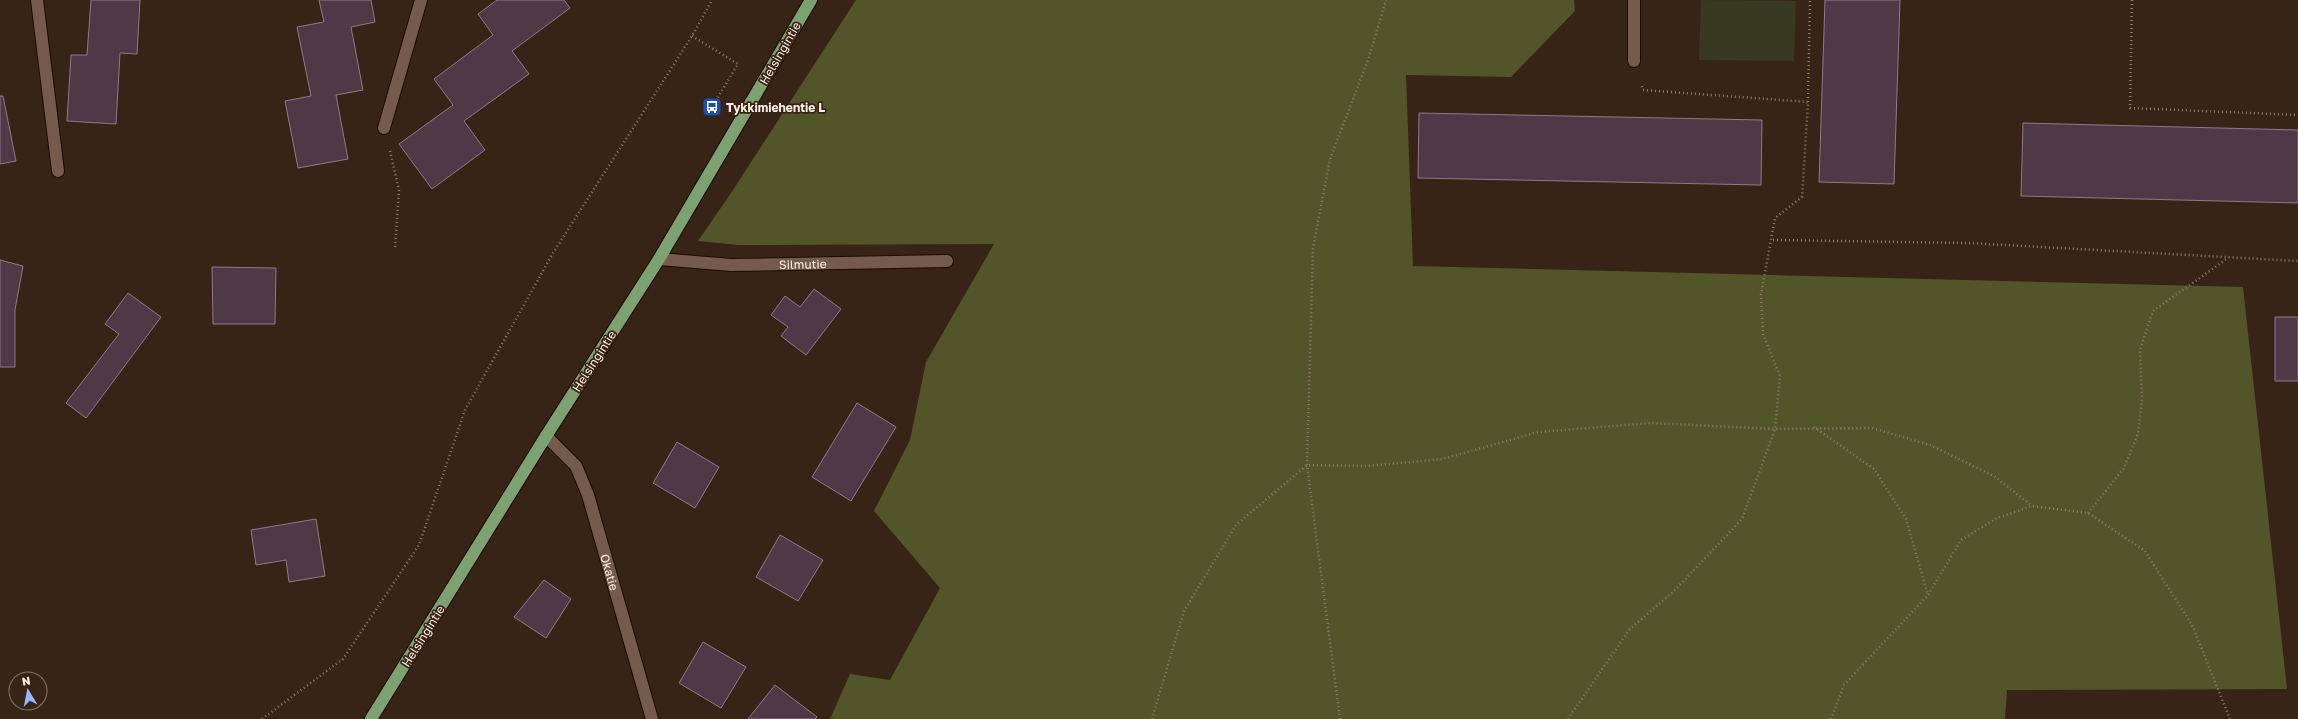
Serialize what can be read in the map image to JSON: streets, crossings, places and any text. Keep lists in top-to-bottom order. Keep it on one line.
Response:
{"streets":{"main road":["Helsingintie"],"street":["Silmutie","Okatie"]},"crossings":[["Helsingintie","Silmutie"],["Helsingintie","Okatie"]],"places":{"bus stop":["Tykkimiehentie L"]},"north":"top"}
